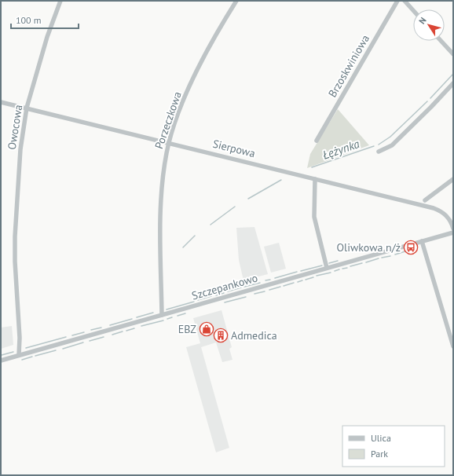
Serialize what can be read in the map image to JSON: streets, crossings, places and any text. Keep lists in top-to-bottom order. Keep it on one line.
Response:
{"streets":{"street":["Brzoskwiniowa","Porzeczkowa","Owocowa","Sierpowa","Szczepankowo"]},"crossings":[["Porzeczkowa","Sierpowa"],["Porzeczkowa","Szczepankowo"],["Owocowa","Sierpowa"],["Owocowa","Szczepankowo"]],"water":["Łężynka"],"places":{"bus stop":["Oliwkowa n/ż"],"shop":["EBZ"],"building":["Admedica"]},"legend":["Ulica","Park"],"scale_bar":"100 m","north":"top left"}
